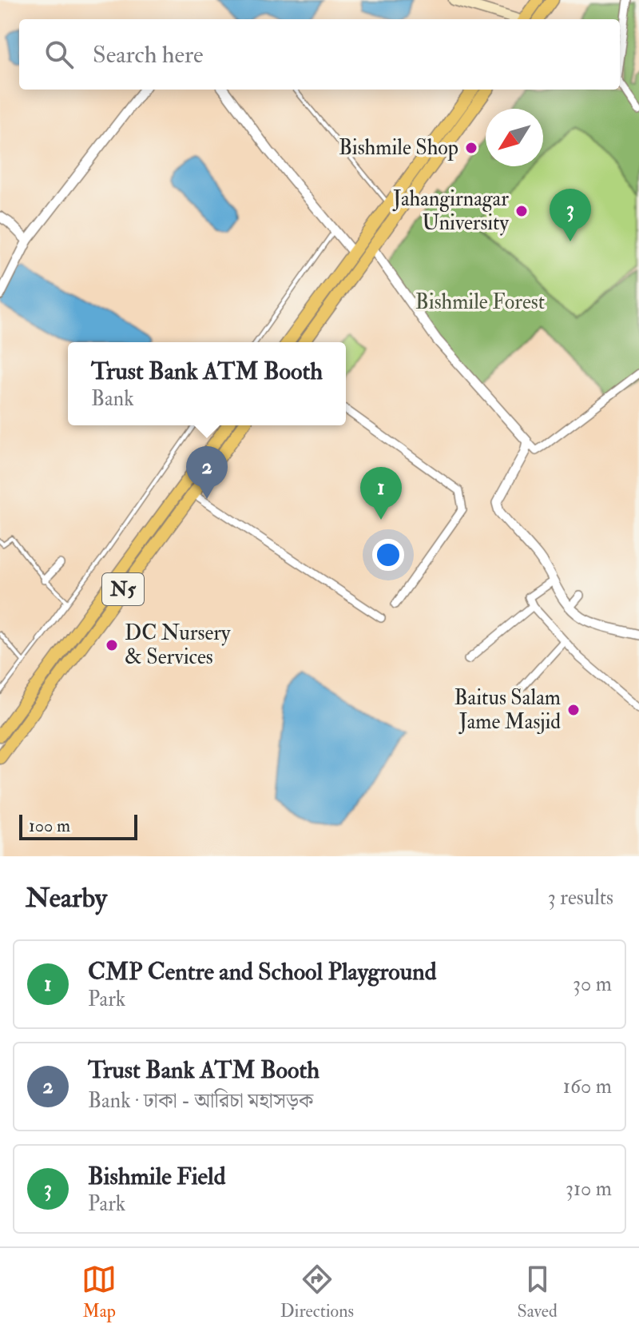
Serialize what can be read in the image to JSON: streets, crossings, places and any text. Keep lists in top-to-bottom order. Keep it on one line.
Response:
{"streets":{"highway":["N5"]},"parks":["Bishmile Forest"],"places":["Bishmile Shop","Jahangirnagar University","DC Nursery & Services","Baitus Salam Jame Masjid"],"scale_bar":"100 m","north":"bottom left","page":{"search":"Search here","pins":["3","2","1"],"popup":["Trust Bank ATM Booth","Bank"],"scale":"100 m","heading":["Nearby","3 results"],"list":[{"mark":"1","name":"CMP Centre and School Playground","note":"Park","value":"30 m"},{"mark":"2","name":"Trust Bank ATM Booth","note":"Bank · ঢাকা - আরিচা মহাসড়ক","value":"160 m"},{"mark":"3","name":"Bishmile Field","note":"Park","value":"310 m"}],"nav":["Map","Directions","Saved"]}}
